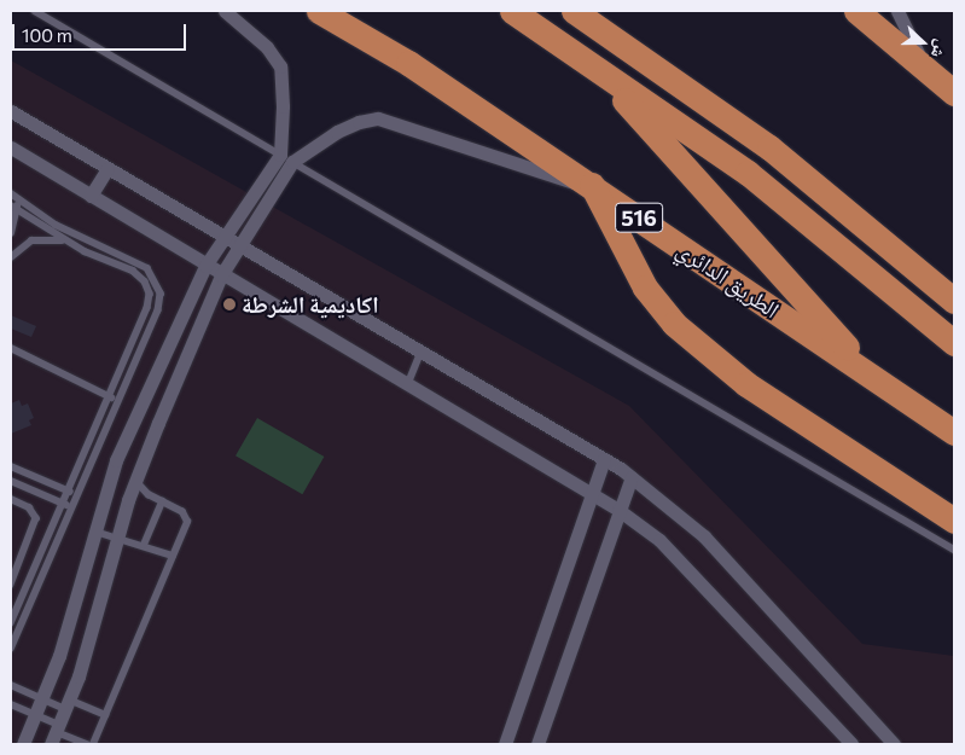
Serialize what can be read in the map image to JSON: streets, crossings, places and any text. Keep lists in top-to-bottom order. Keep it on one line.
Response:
{"streets":{"highway":["516","الطريق الدائري"]},"crossings":[["516","الطريق الدائري"]],"places":["اكاديمية الشرطة"],"scale_bar":"100 m","north":"right"}
